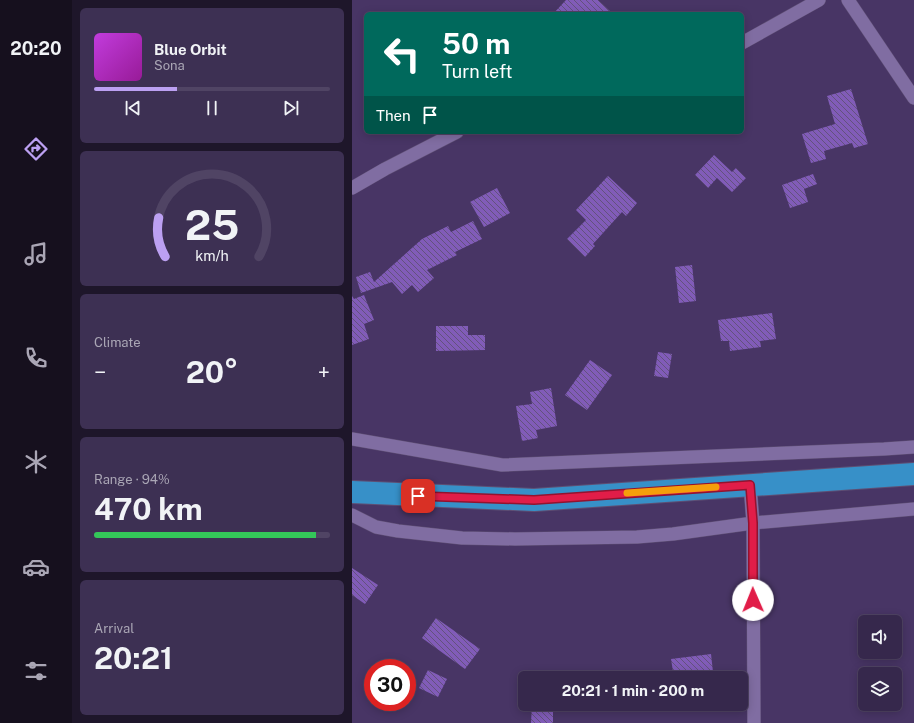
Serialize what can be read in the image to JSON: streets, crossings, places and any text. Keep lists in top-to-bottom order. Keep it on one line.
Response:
{"page":{"tabs":"20:20","turn":["50 m","Turn left"],"song":["Blue Orbit","Sona"],"then":"Then","tile":["Climate",["Range · 94%","470 km"],["Arrival","20:21"]],"heat":["−","20°","+"],"limit":"30","trip":"20:21 · 1 min · 200 m","gauge":["25","km/h"]}}
